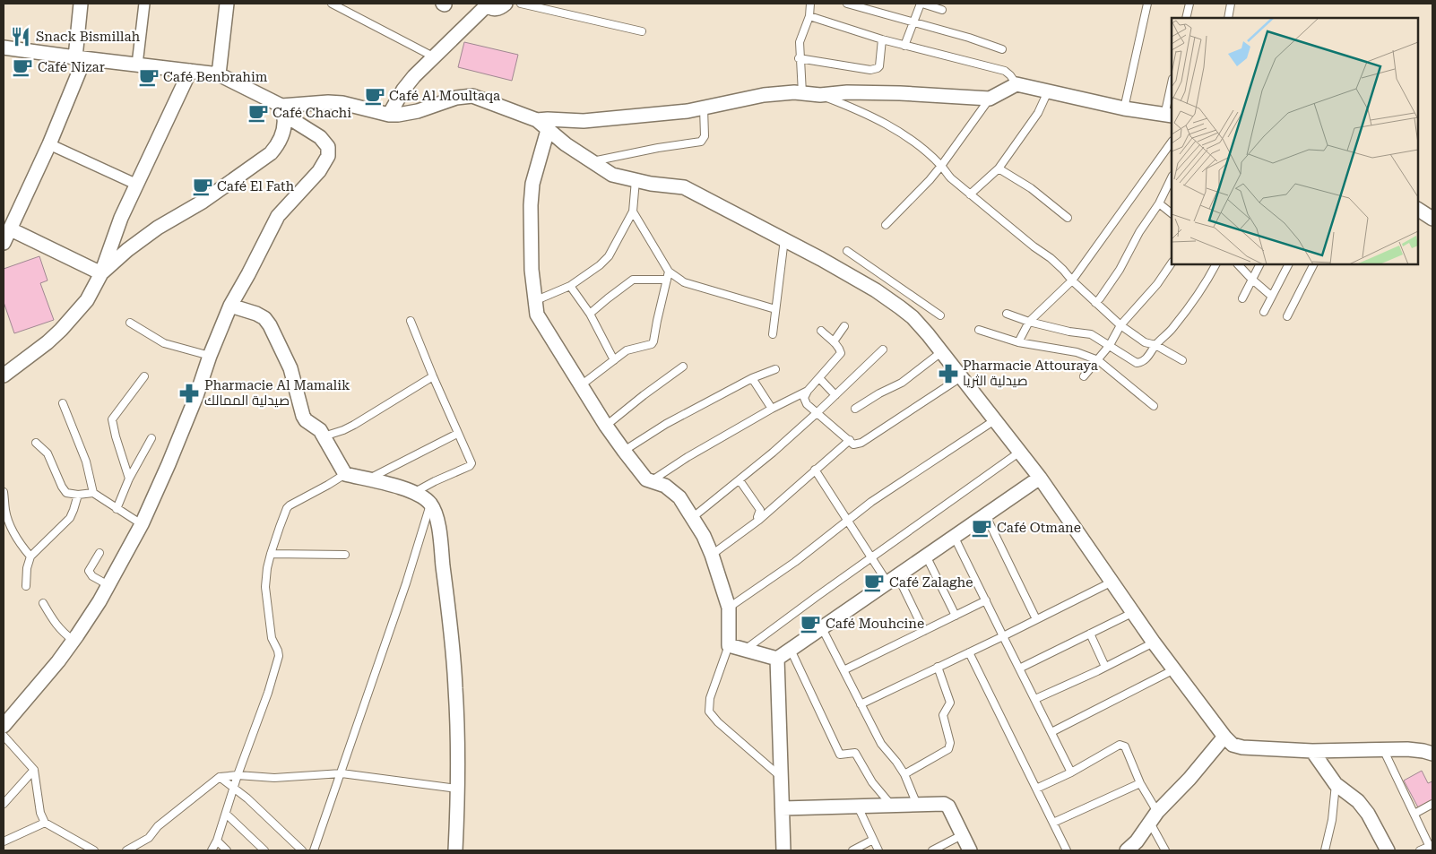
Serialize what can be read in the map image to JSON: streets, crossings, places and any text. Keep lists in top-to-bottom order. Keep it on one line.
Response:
{"places":{"restaurant":["Snack Bismillah"],"cafe":["Café Nizar","Café Benbrahim","Café Al Moultaqa","Café Chachi","Café El Fath","Café Otmane","Café Zalaghe","Café Mouhcine"],"pharmacy":["Pharmacie Attouraya صيدلية الثريا","Pharmacie Al Mamalik صيدلية الممالك"]}}
